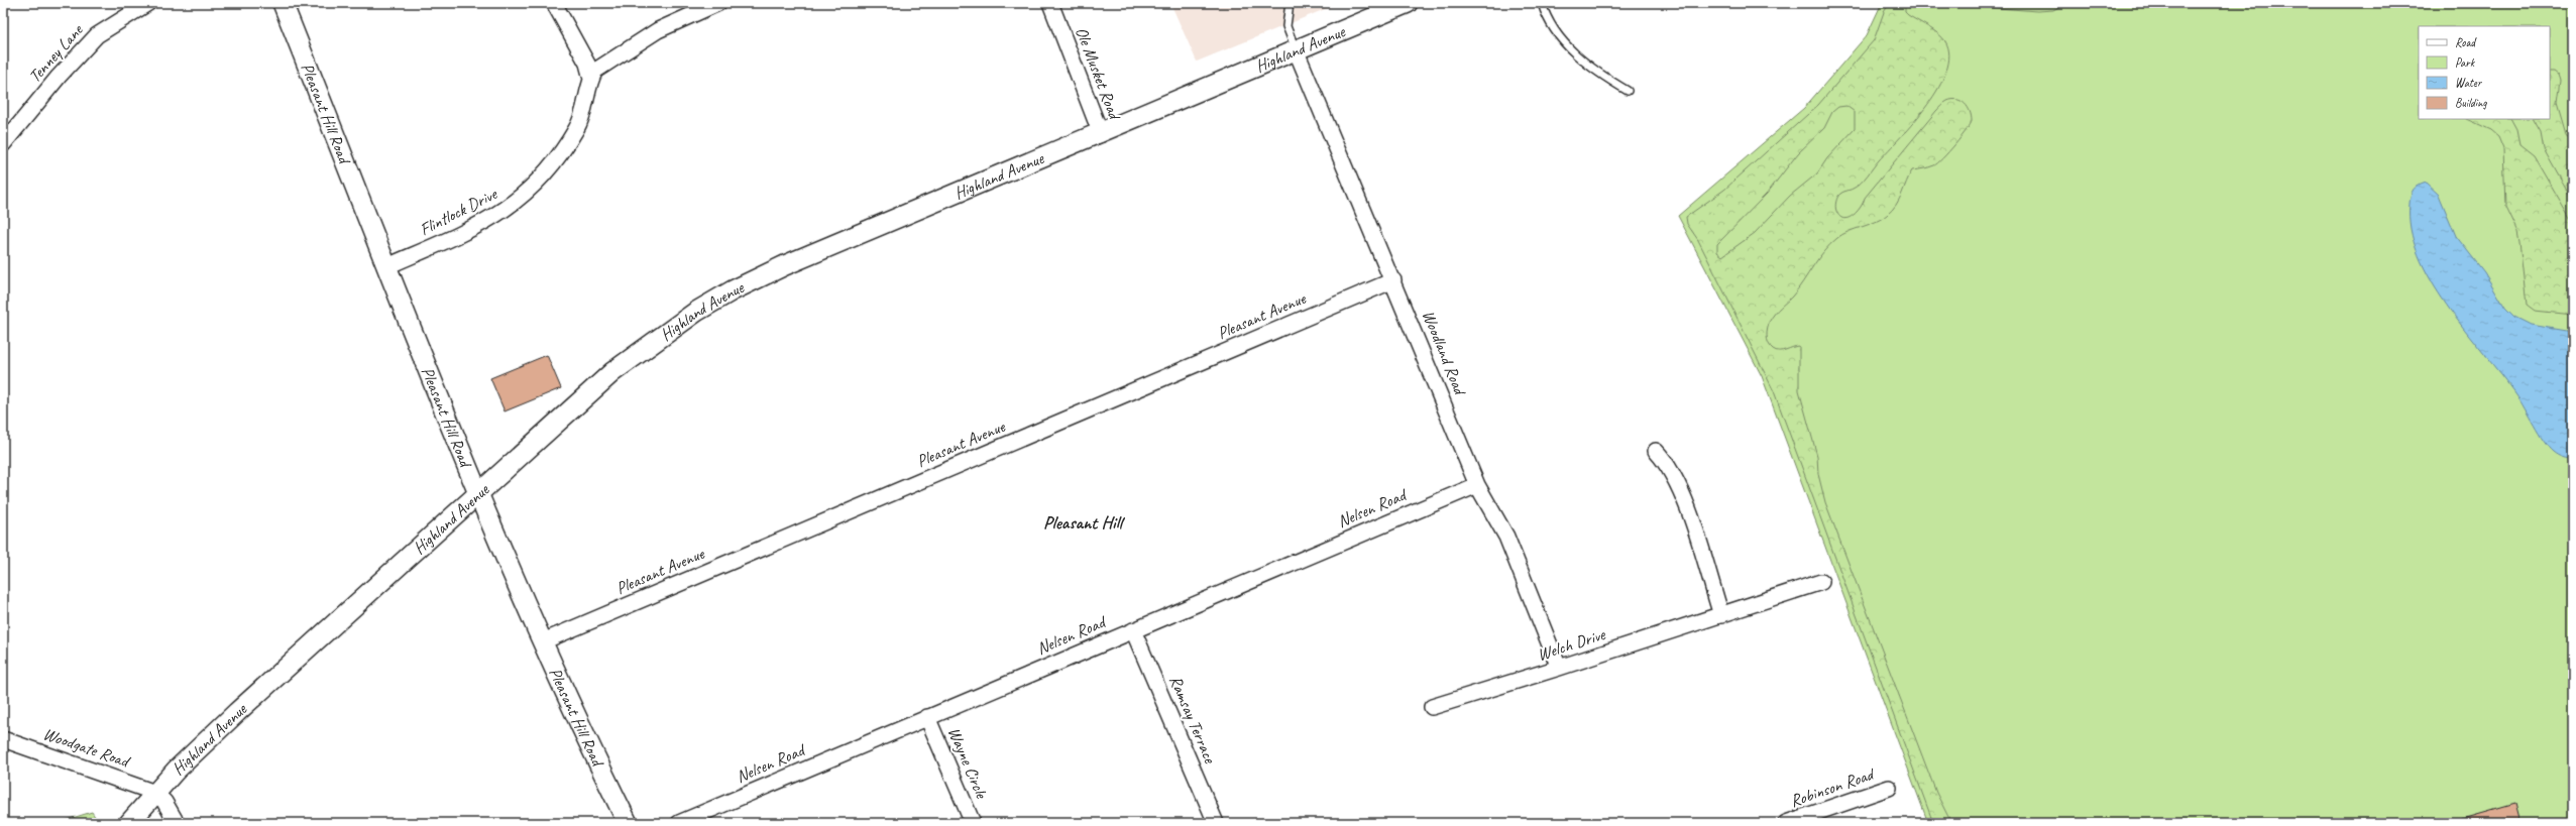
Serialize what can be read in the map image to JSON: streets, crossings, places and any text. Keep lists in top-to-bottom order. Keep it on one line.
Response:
{"streets":{"street":["Highland Avenue","Tenney Lane","Ole Musket Road","Pleasant Hill Road","Flintlock Drive","Pleasant Avenue","Woodland Road","Nelsen Road","Welch Drive","Ramsay Terrace","Woodgate Road","Wayne Circle","Robinson Road"]},"crossings":[["Highland Avenue","Ole Musket Road"],["Highland Avenue","Pleasant Hill Road"],["Highland Avenue","Woodland Road"],["Highland Avenue","Woodgate Road"],["Pleasant Hill Road","Flintlock Drive"],["Pleasant Hill Road","Pleasant Avenue"],["Pleasant Avenue","Woodland Road"],["Woodland Road","Nelsen Road"],["Woodland Road","Welch Drive"],["Nelsen Road","Ramsay Terrace"],["Nelsen Road","Wayne Circle"]],"districts":["Pleasant Hill"],"legend":["Road","Park","Water","Building"]}
